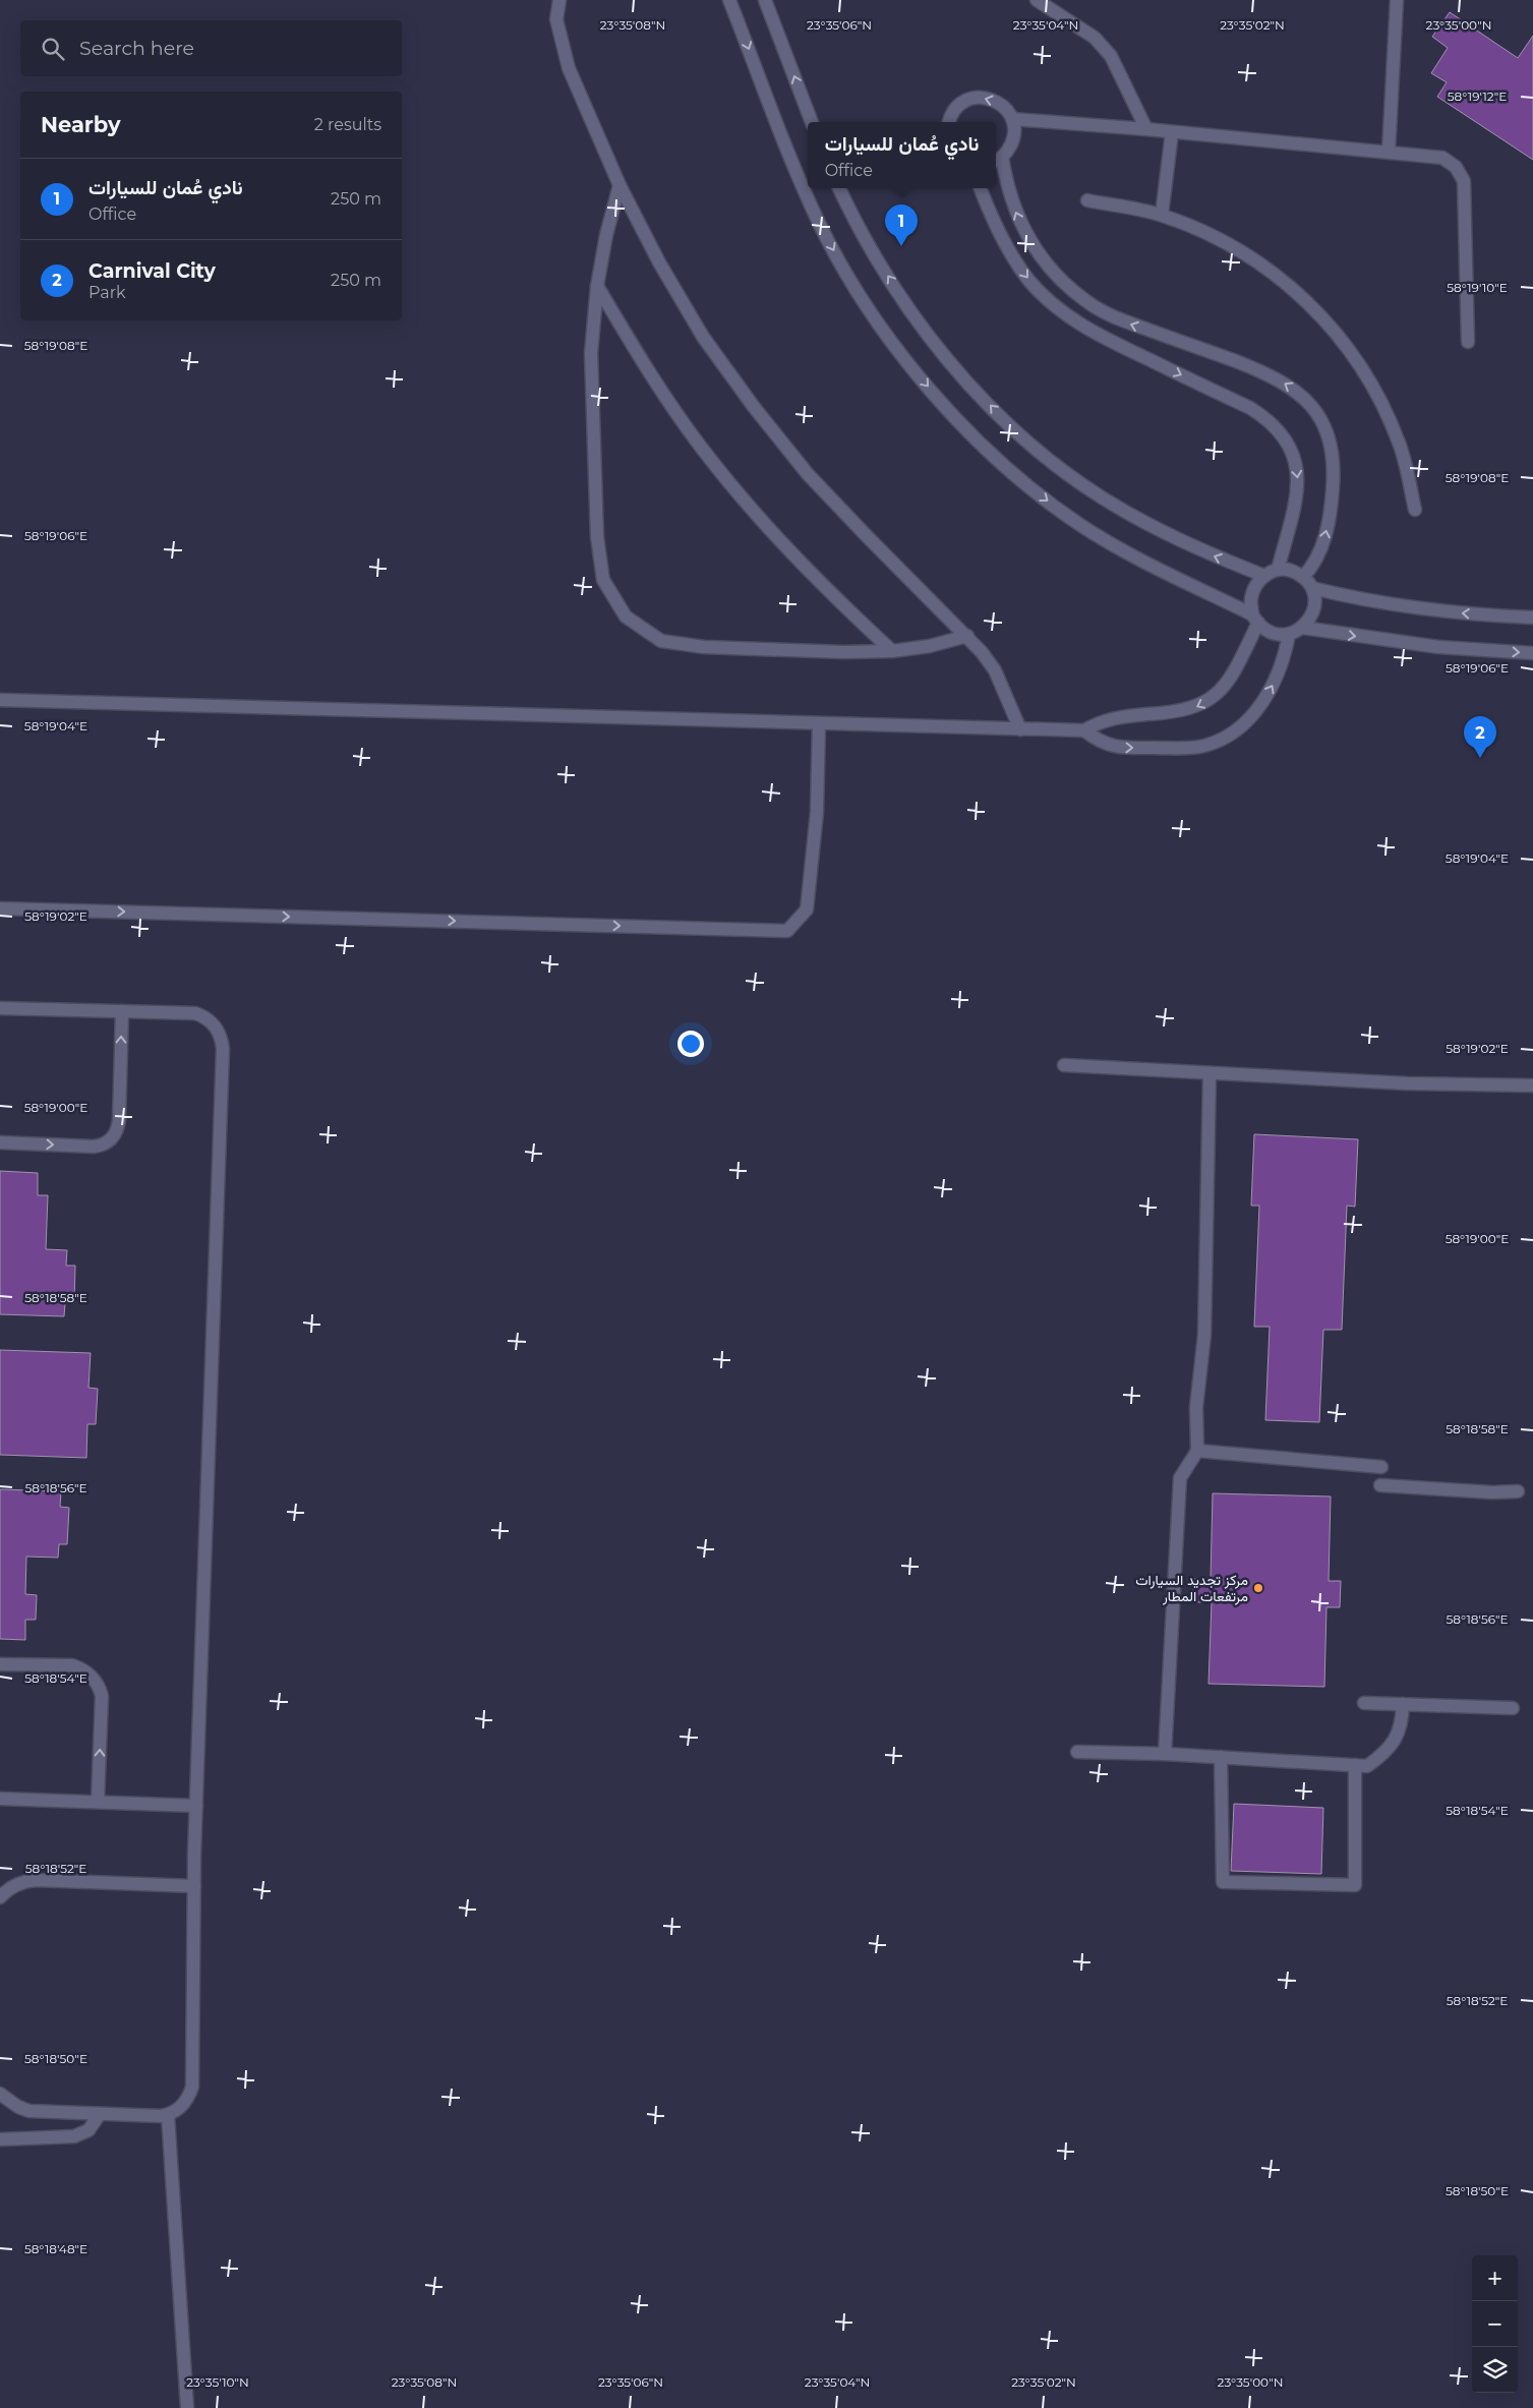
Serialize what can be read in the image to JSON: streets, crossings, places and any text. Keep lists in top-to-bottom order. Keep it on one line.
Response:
{"places":["مركز تجديد السيارات مرتفعات المطار"],"page":{"search":"Search here","heading":["Nearby","2 results"],"popup":["نادي عُمان للسيارات","Office"],"list":[{"mark":"1","name":"نادي عُمان للسيارات","note":"Office","value":"250 m"},{"mark":"2","name":"Carnival City","note":"Park","value":"250 m"}],"pins":["1","2"],"map_buttons":["+","−"]},"coordinates":["23°35'08\"N","23°35'06\"N","23°35'04\"N","23°35'02\"N","23°35'00\"N","58°19'12\"E","58°19'10\"E","58°19'08\"E","58°19'06\"E","58°19'04\"E","58°19'02\"E","58°19'00\"E","58°18'58\"E","58°18'56\"E","58°18'54\"E","58°18'52\"E","58°18'50\"E","58°18'48\"E","23°35'10\"N"]}
